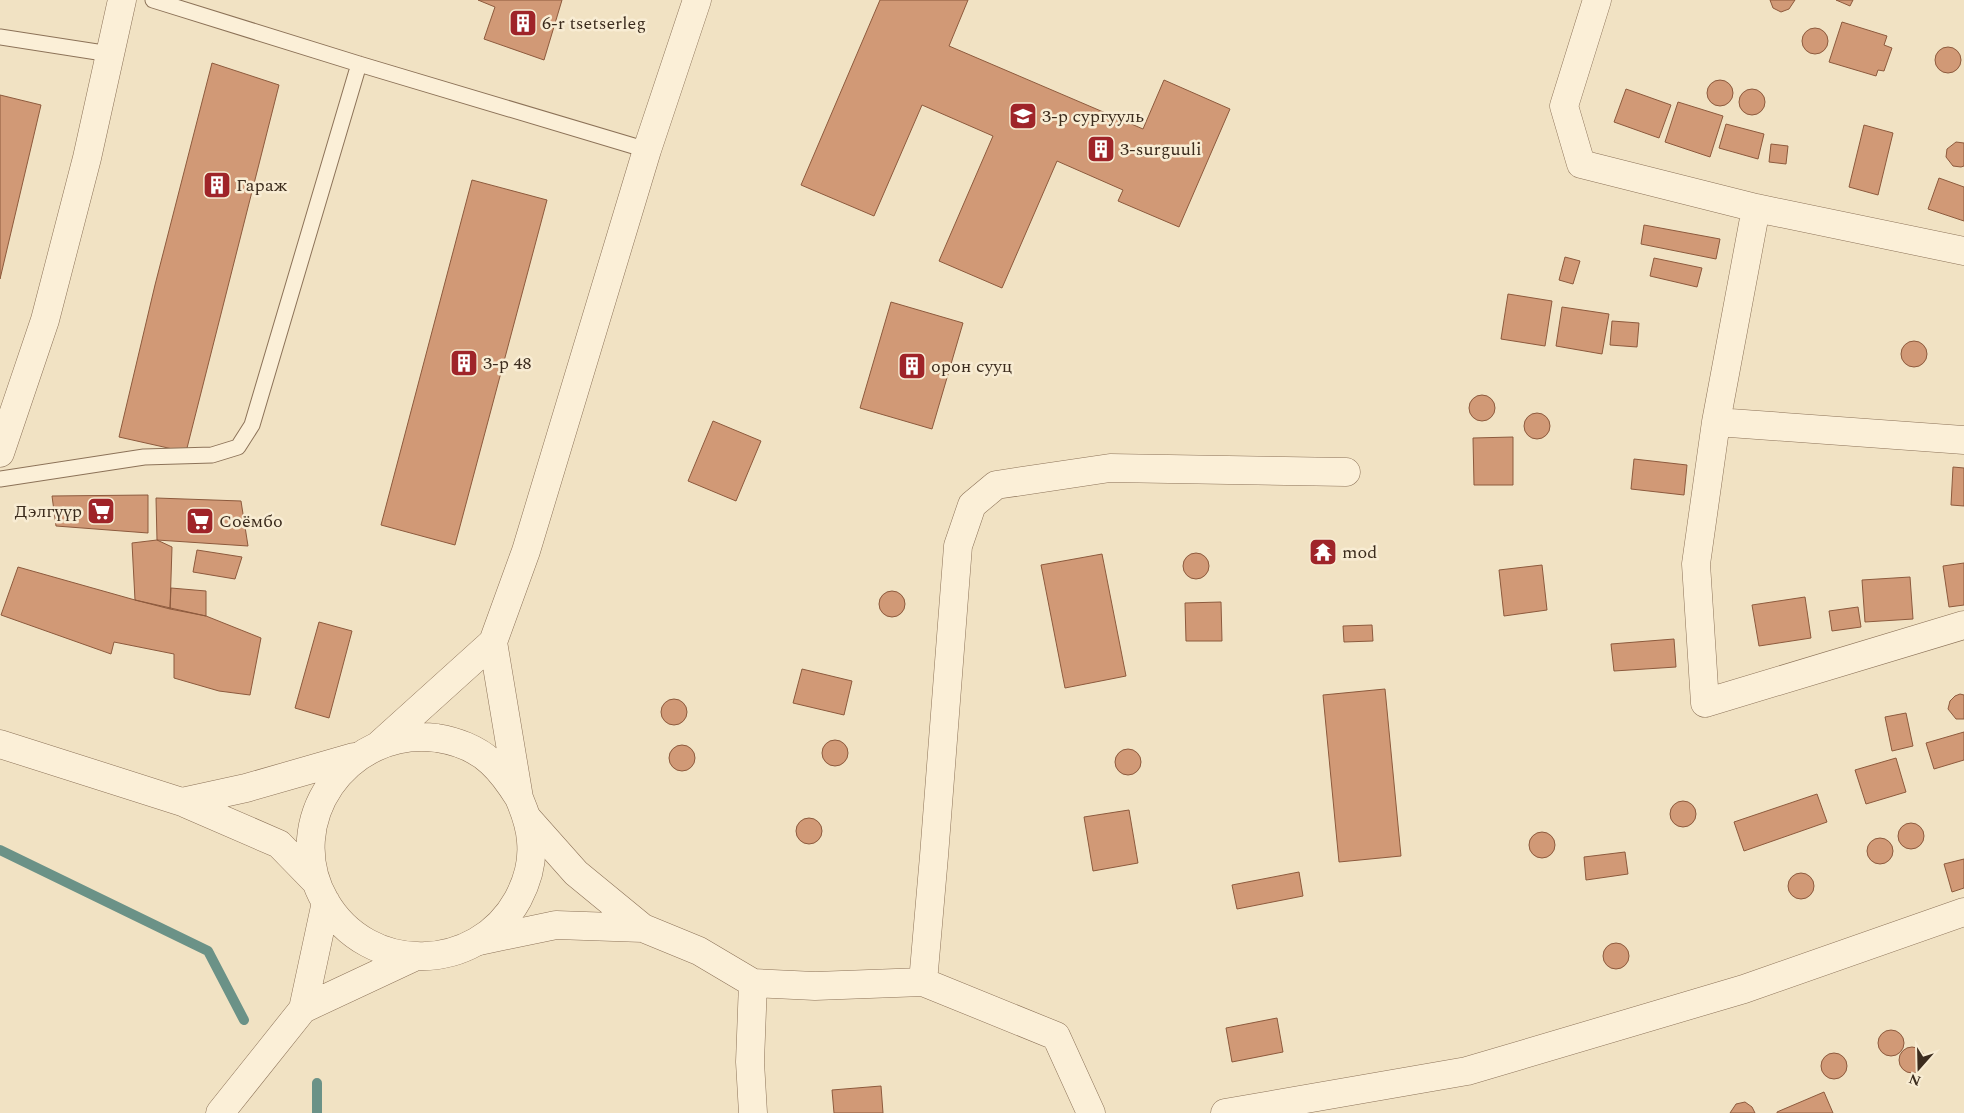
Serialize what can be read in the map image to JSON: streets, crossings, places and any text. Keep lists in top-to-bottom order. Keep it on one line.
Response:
{"places":{"building":["6-r tsetserleg","3-surguuli","Гараж","3-р 48","орон сууц"],"school or university":["3-р сургууль"],"supermarket":["Дэлгүүр","Соёмбо"],"temple":["mod"]},"north":"bottom"}
